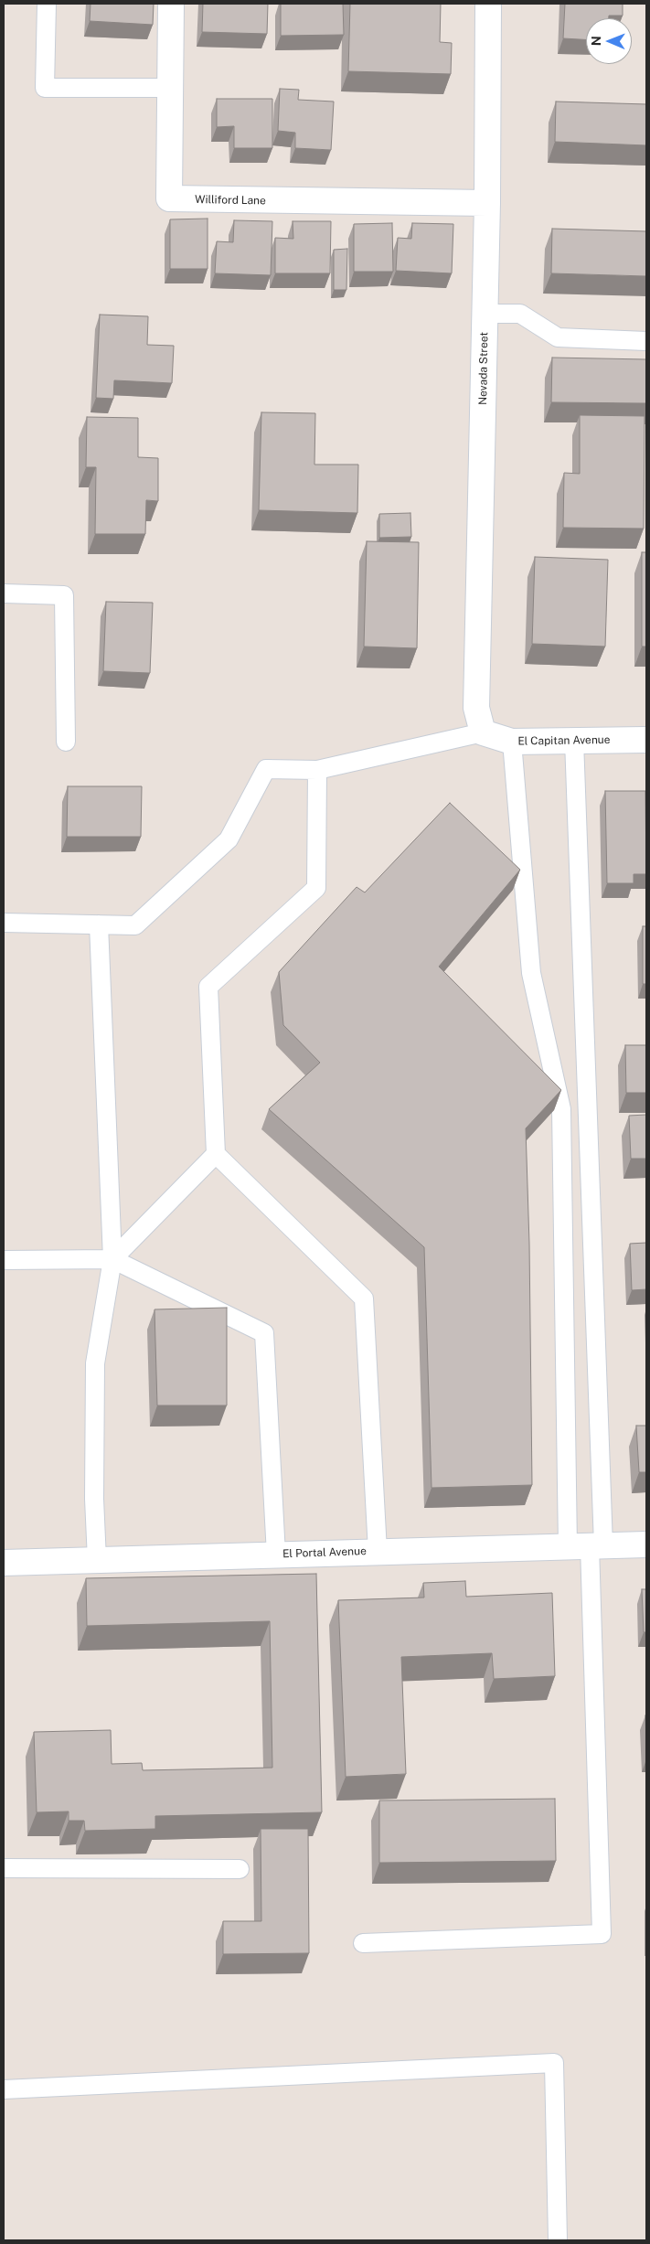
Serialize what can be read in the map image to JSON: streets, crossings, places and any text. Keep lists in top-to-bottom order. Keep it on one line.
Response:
{"streets":{"street":["Williford Lane","Nevada Street","El Capitan Avenue","El Portal Avenue"]},"crossings":[["Williford Lane","Nevada Street"],["Nevada Street","El Capitan Avenue"]],"north":"left"}
